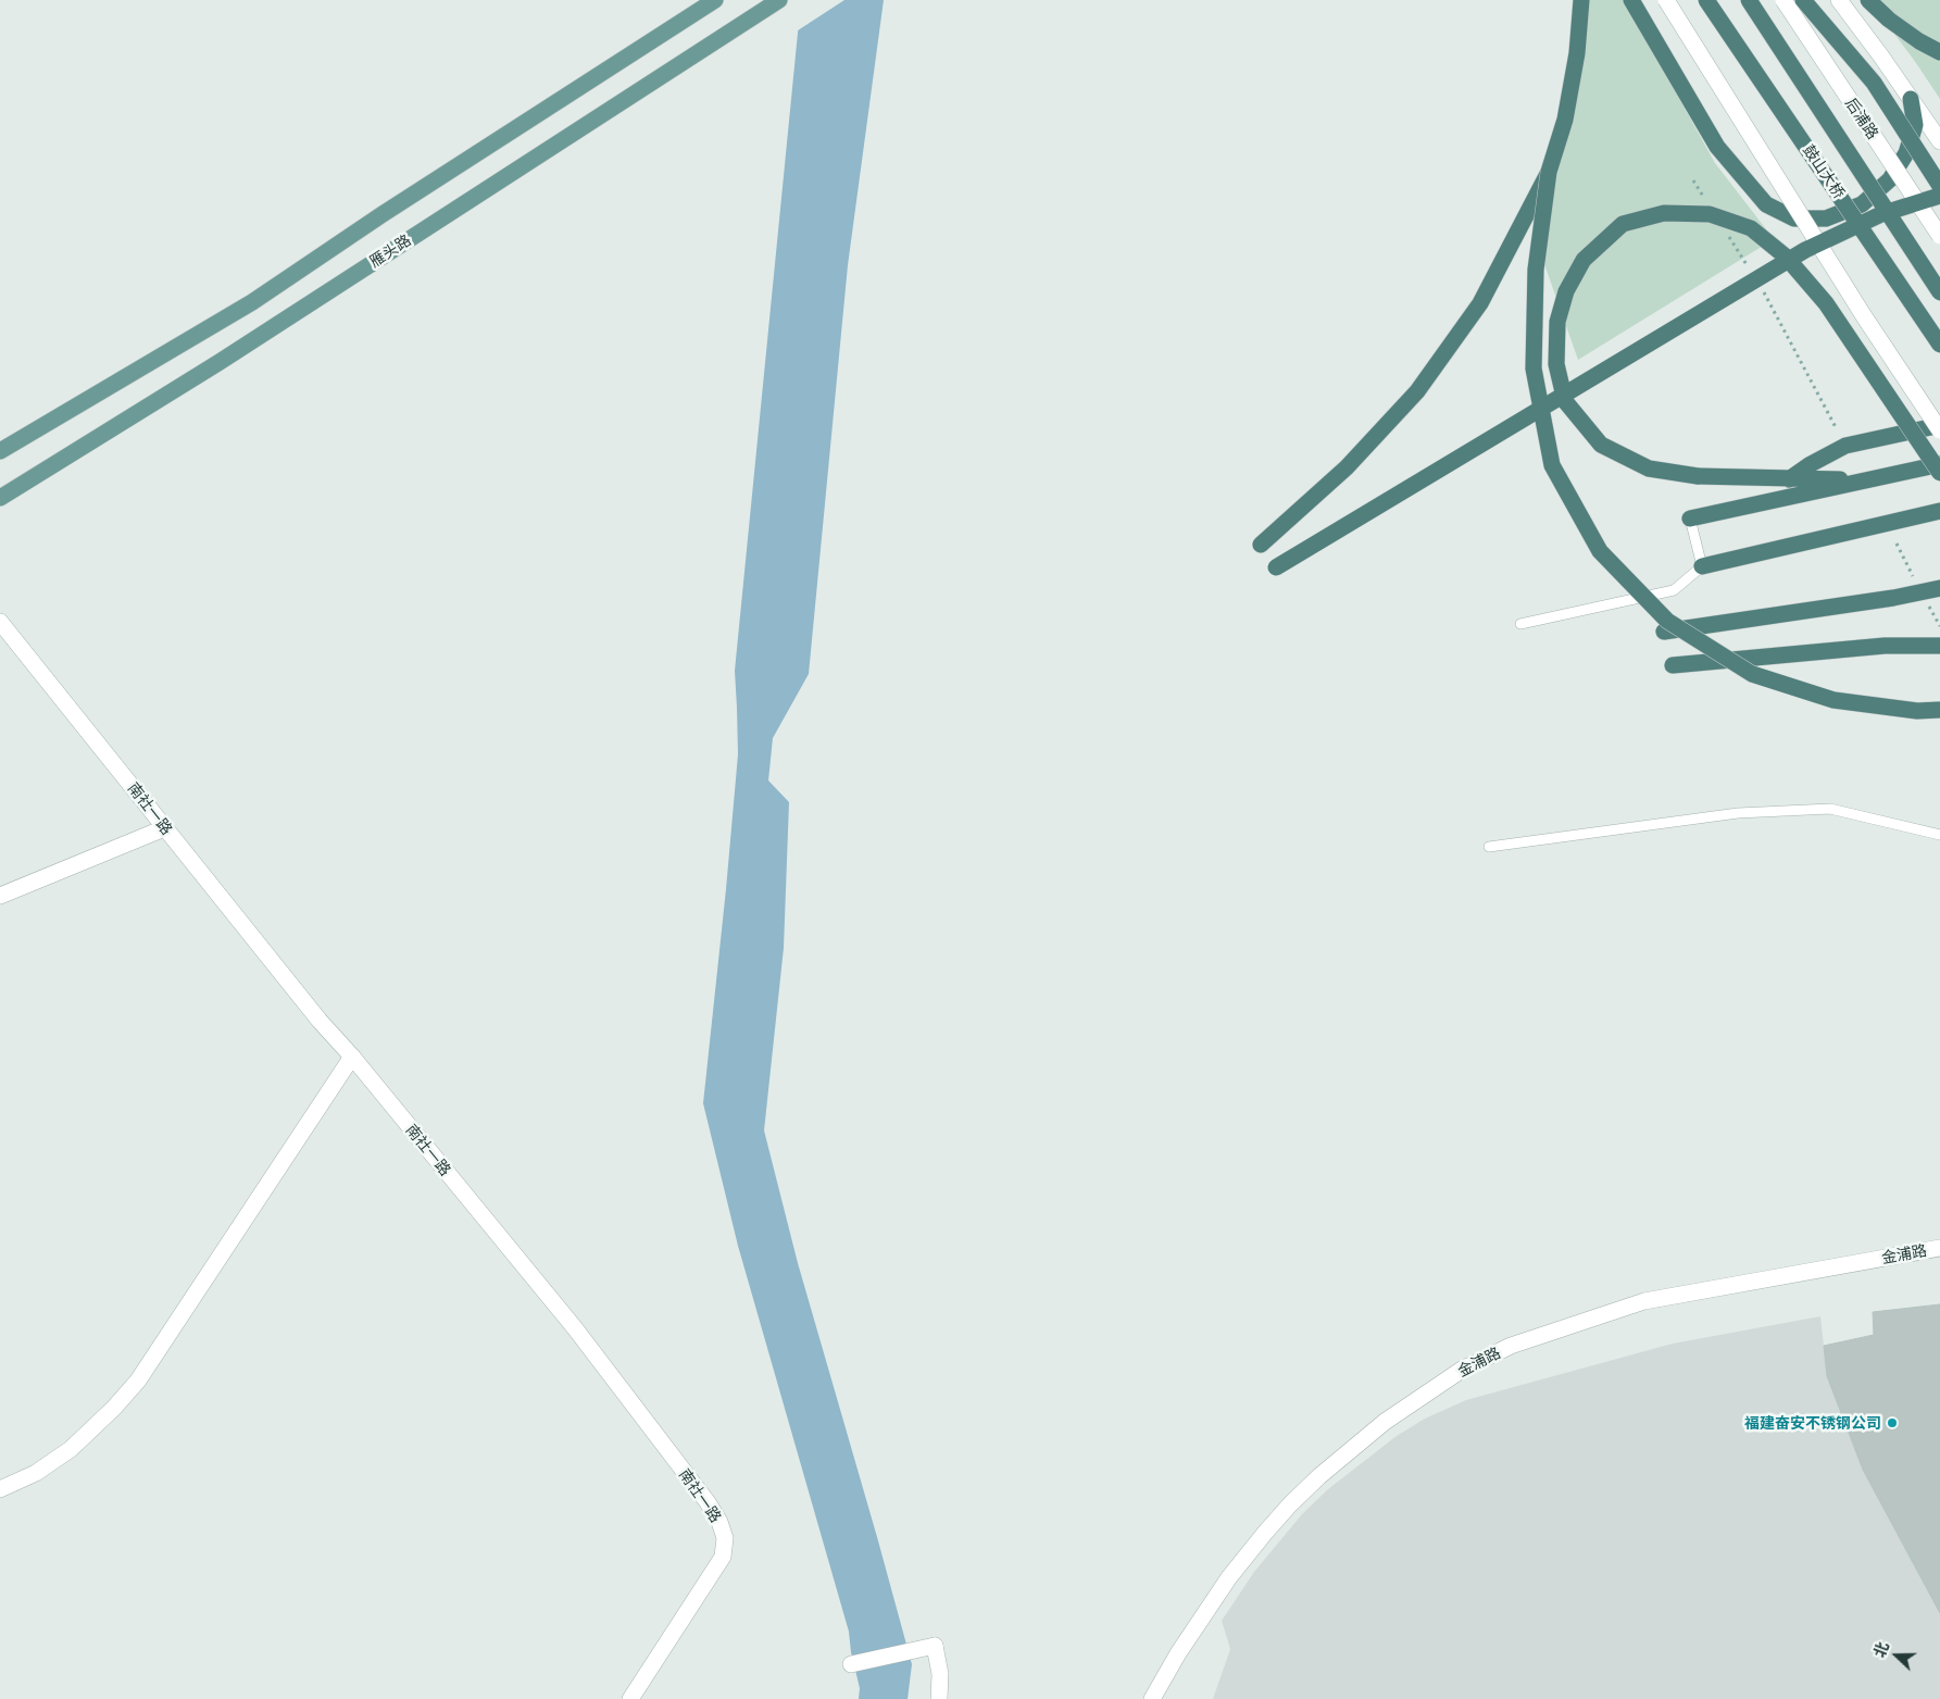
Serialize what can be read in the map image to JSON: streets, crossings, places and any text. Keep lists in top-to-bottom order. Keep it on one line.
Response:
{"streets":{"highway":["鼓山大桥"],"main road":["雁头路"],"street":["后浦路","南社一路","金浦路"]},"places":["福建奋安不锈钢公司"],"north":"left"}
